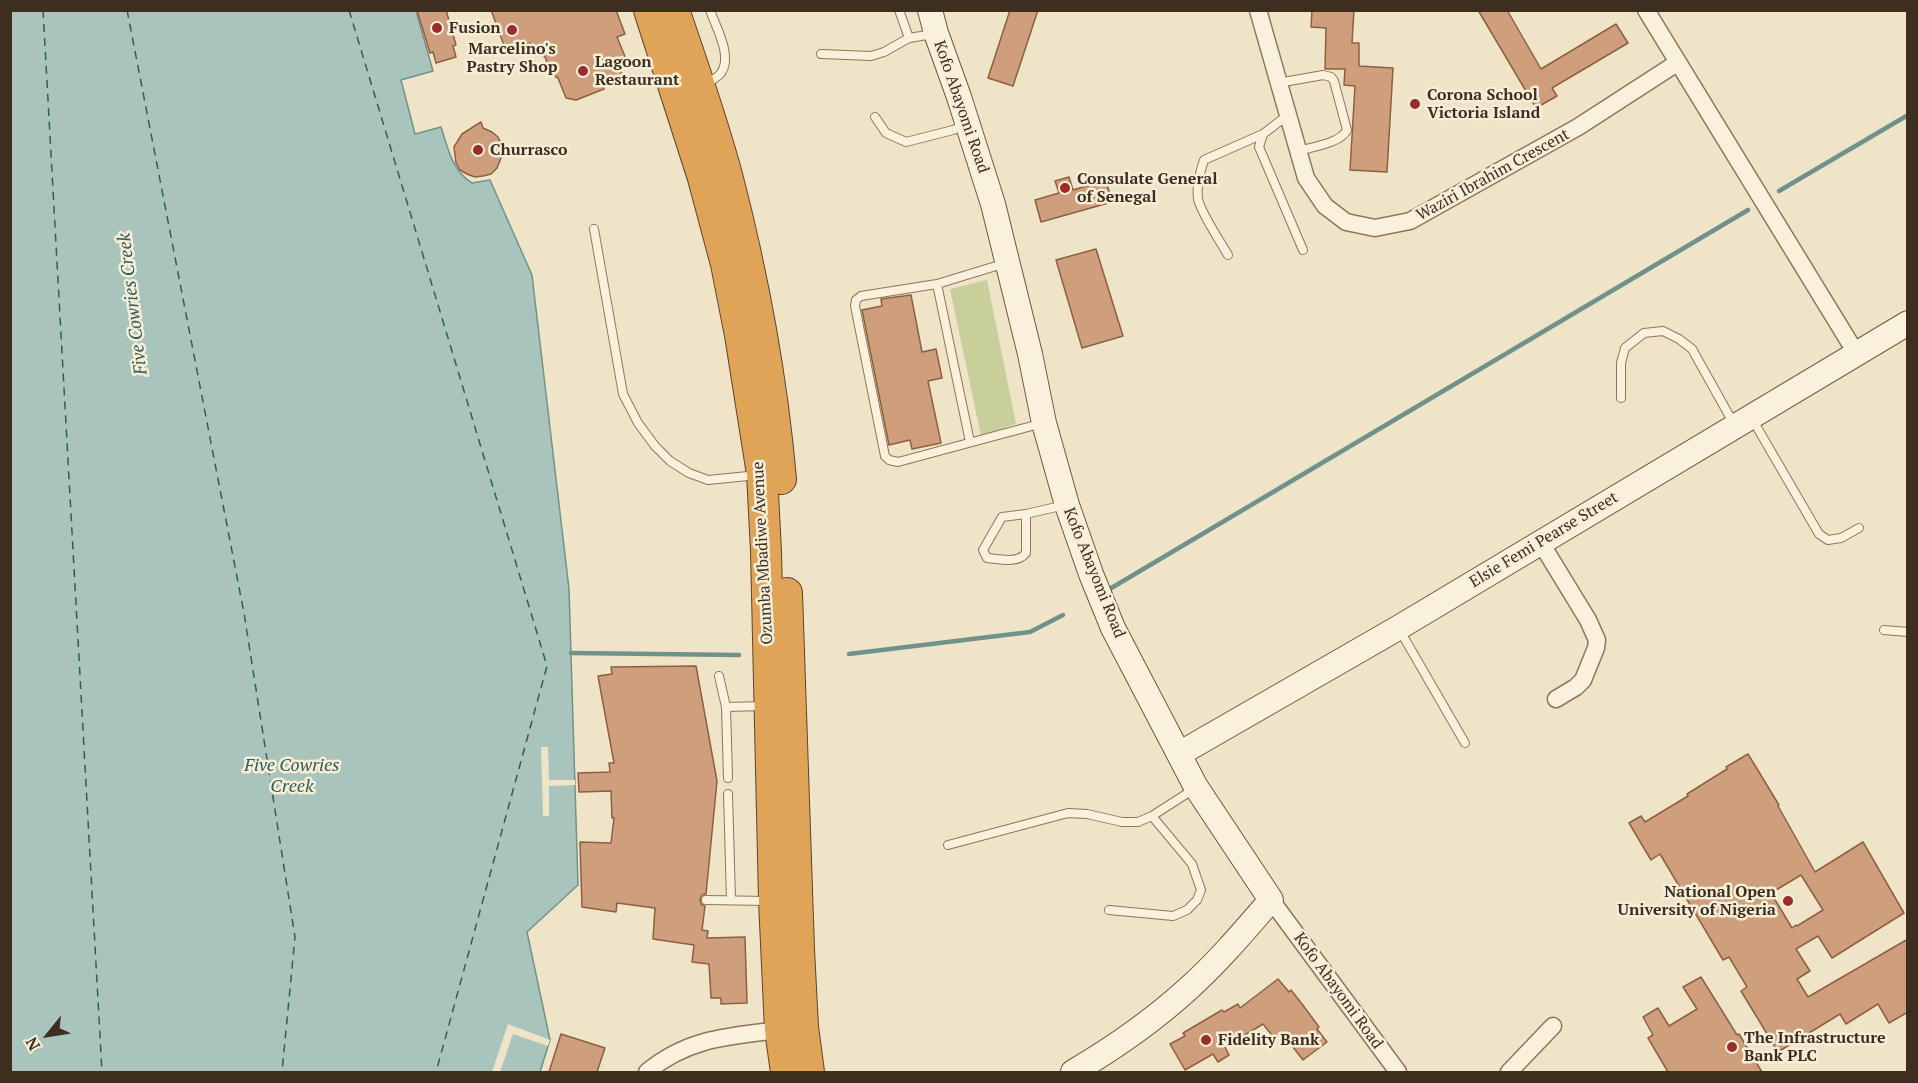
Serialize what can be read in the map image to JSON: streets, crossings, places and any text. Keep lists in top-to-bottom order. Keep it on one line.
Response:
{"streets":{"highway":["Ozumba Mbadiwe Avenue"],"street":["Kofo Abayomi Road","Waziri Ibrahim Crescent","Elsie Femi Pearse Street"]},"crossings":[["Kofo Abayomi Road","Elsie Femi Pearse Street"]],"water":["Five Cowries Creek"],"places":["Fusion","Marcelino's Pastry Shop","Lagoon Restaurant","Corona School Victoria Island","Churrasco","Consulate General of Senegal","National Open University of Nigeria","Fidelity Bank","The Infrastructure Bank PLC"],"north":"bottom left"}
